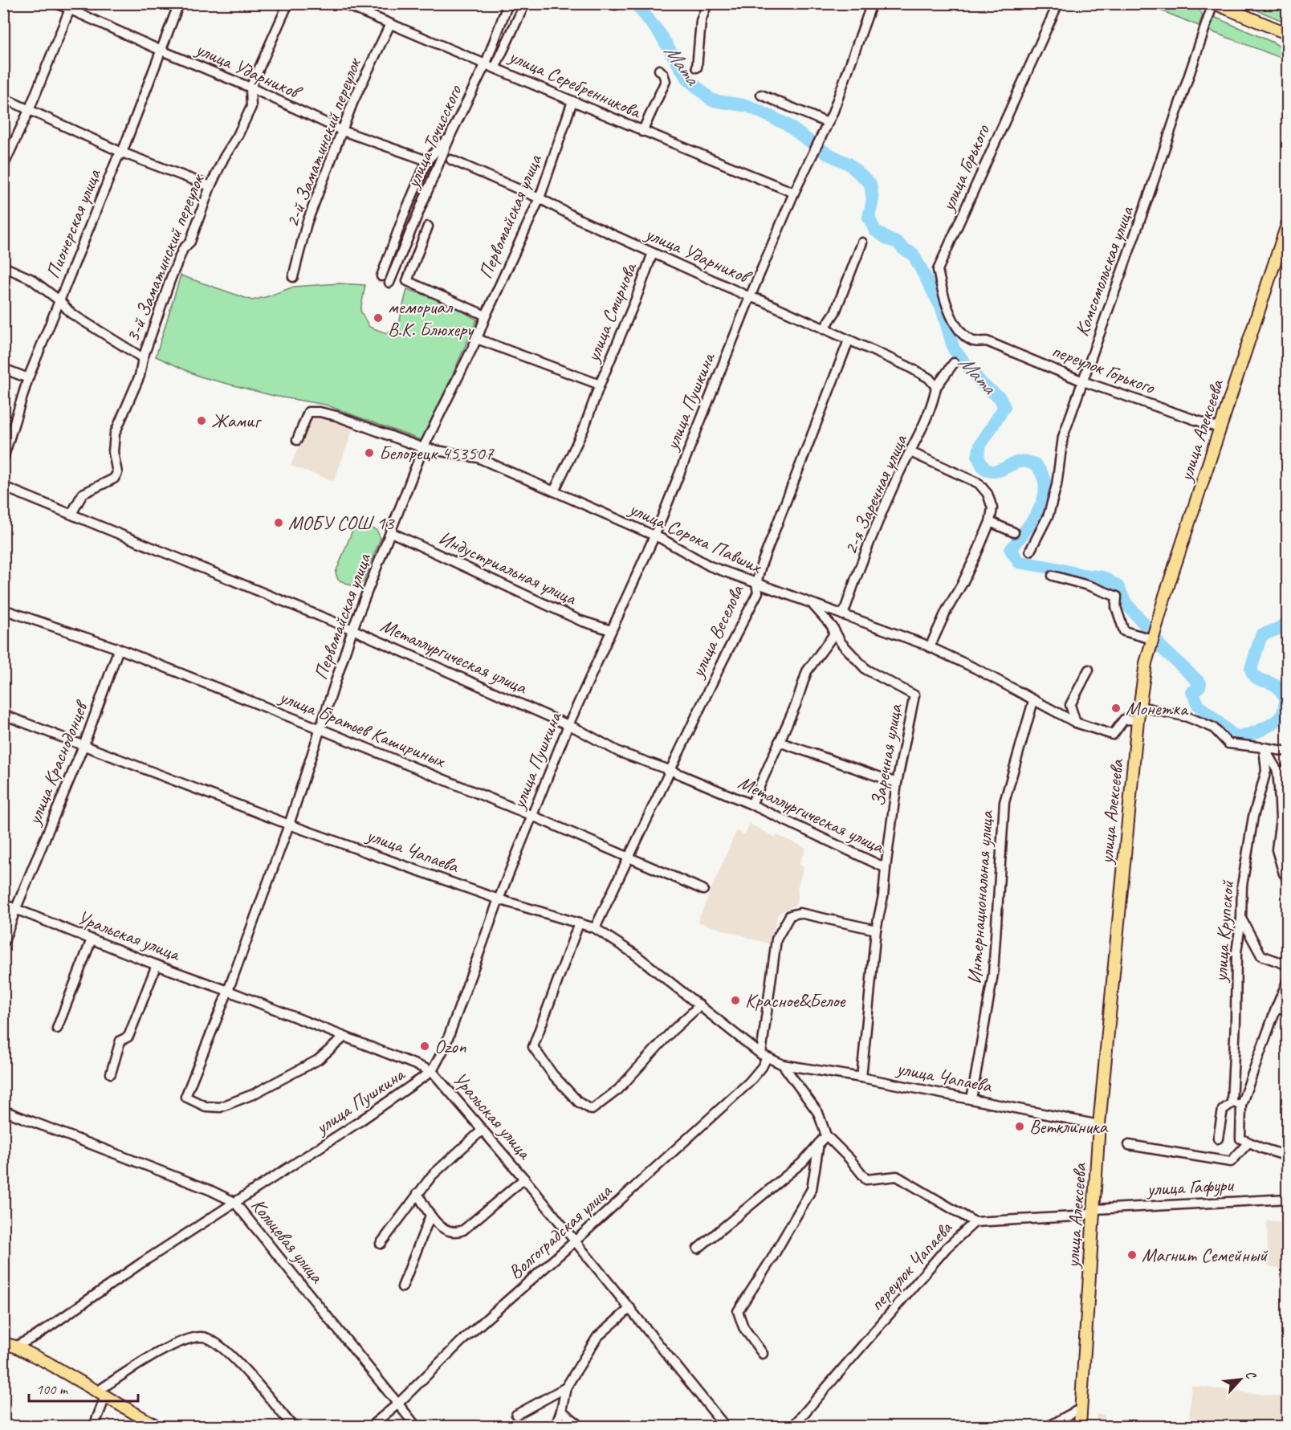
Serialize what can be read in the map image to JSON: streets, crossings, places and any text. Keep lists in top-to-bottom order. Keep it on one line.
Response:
{"streets":{"main road":["улица Алексеева"],"street":["улица Ударников","улица Серебренникова","улица Точисского","2-й Заматинский переулок","улица Горького","Первомайская улица","Пионерская улица","3-й Заматинский переулок","Комсомольская улица","улица Смирнова","переулок Горького","улица Пушкина","2-я Заречная улица","улица Сорока Павших","Индустриальная улица","улица Веселова","Металлургическая улица","улица Братьев Кашириных","Заречная улица","улица Краснодонцев","улица Чапаева","Интернациональная улица","улица Крупской","Уральская улица","улица Гафури","Волгоградская улица","Кольцевая улица","переулок Чапаева"]},"crossings":[["улица Ударников","2-й Заматинский переулок"],["улица Ударников","Первомайская улица"],["улица Ударников","Пионерская улица"],["улица Ударников","3-й Заматинский переулок"],["улица Ударников","улица Смирнова"],["улица Ударников","улица Пушкина"],["улица Ударников","2-я Заречная улица"],["улица Ударников","улица Веселова"],["улица Серебренникова","улица Точисского"],["улица Серебренникова","2-й Заматинский переулок"],["улица Серебренникова","Первомайская улица"],["улица Серебренникова","улица Пушкина"],["улица Горького","переулок Горького"],["Первомайская улица","улица Смирнова"],["Первомайская улица","улица Сорока Павших"],["Первомайская улица","Индустриальная улица"],["Первомайская улица","Металлургическая улица"],["Первомайская улица","улица Братьев Кашириных"],["Первомайская улица","улица Чапаева"],["Первомайская улица","Уральская улица"],["3-й Заматинский переулок","Металлургическая улица"],["Комсомольская улица","переулок Горького"],["улица Смирнова","улица Сорока Павших"],["переулок Горького","улица Алексеева"],["улица Пушкина","улица Сорока Павших"],["улица Пушкина","Индустриальная улица"],["улица Пушкина","Металлургическая улица"],["улица Пушкина","улица Братьев Кашириных"],["улица Пушкина","улица Чапаева"],["улица Пушкина","Уральская улица"],["улица Пушкина","Кольцевая улица"],["улица Алексеева","улица Сорока Павших"],["улица Алексеева","улица Чапаева"],["улица Алексеева","улица Гафури"],["улица Алексеева","переулок Чапаева"],["2-я Заречная улица","улица Сорока Павших"],["улица Сорока Павших","улица Веселова"],["улица Сорока Павших","Заречная улица"],["улица Сорока Павших","Интернациональная улица"],["улица Веселова","Металлургическая улица"],["улица Веселова","улица Братьев Кашириных"],["улица Веселова","улица Чапаева"],["Металлургическая улица","Заречная улица"],["улица Братьев Кашириных","улица Краснодонцев"],["Заречная улица","улица Чапаева"],["улица Краснодонцев","улица Чапаева"],["улица Краснодонцев","Уральская улица"],["улица Чапаева","Интернациональная улица"],["улица Чапаева","Волгоградская улица"],["улица Чапаева","переулок Чапаева"],["Уральская улица","Волгоградская улица"],["улица Гафури","переулок Чапаева"],["Волгоградская улица","Кольцевая улица"]],"water":["Мата"],"places":["мемориал В.К. Блюхеру","Жамиг","Белорецк 453507","МОБУ СОШ 13","Монетка","Красное&Белое","Ozon","Ветклиника","Магнит Семейный"],"scale_bar":"100 m","north":"top right"}
